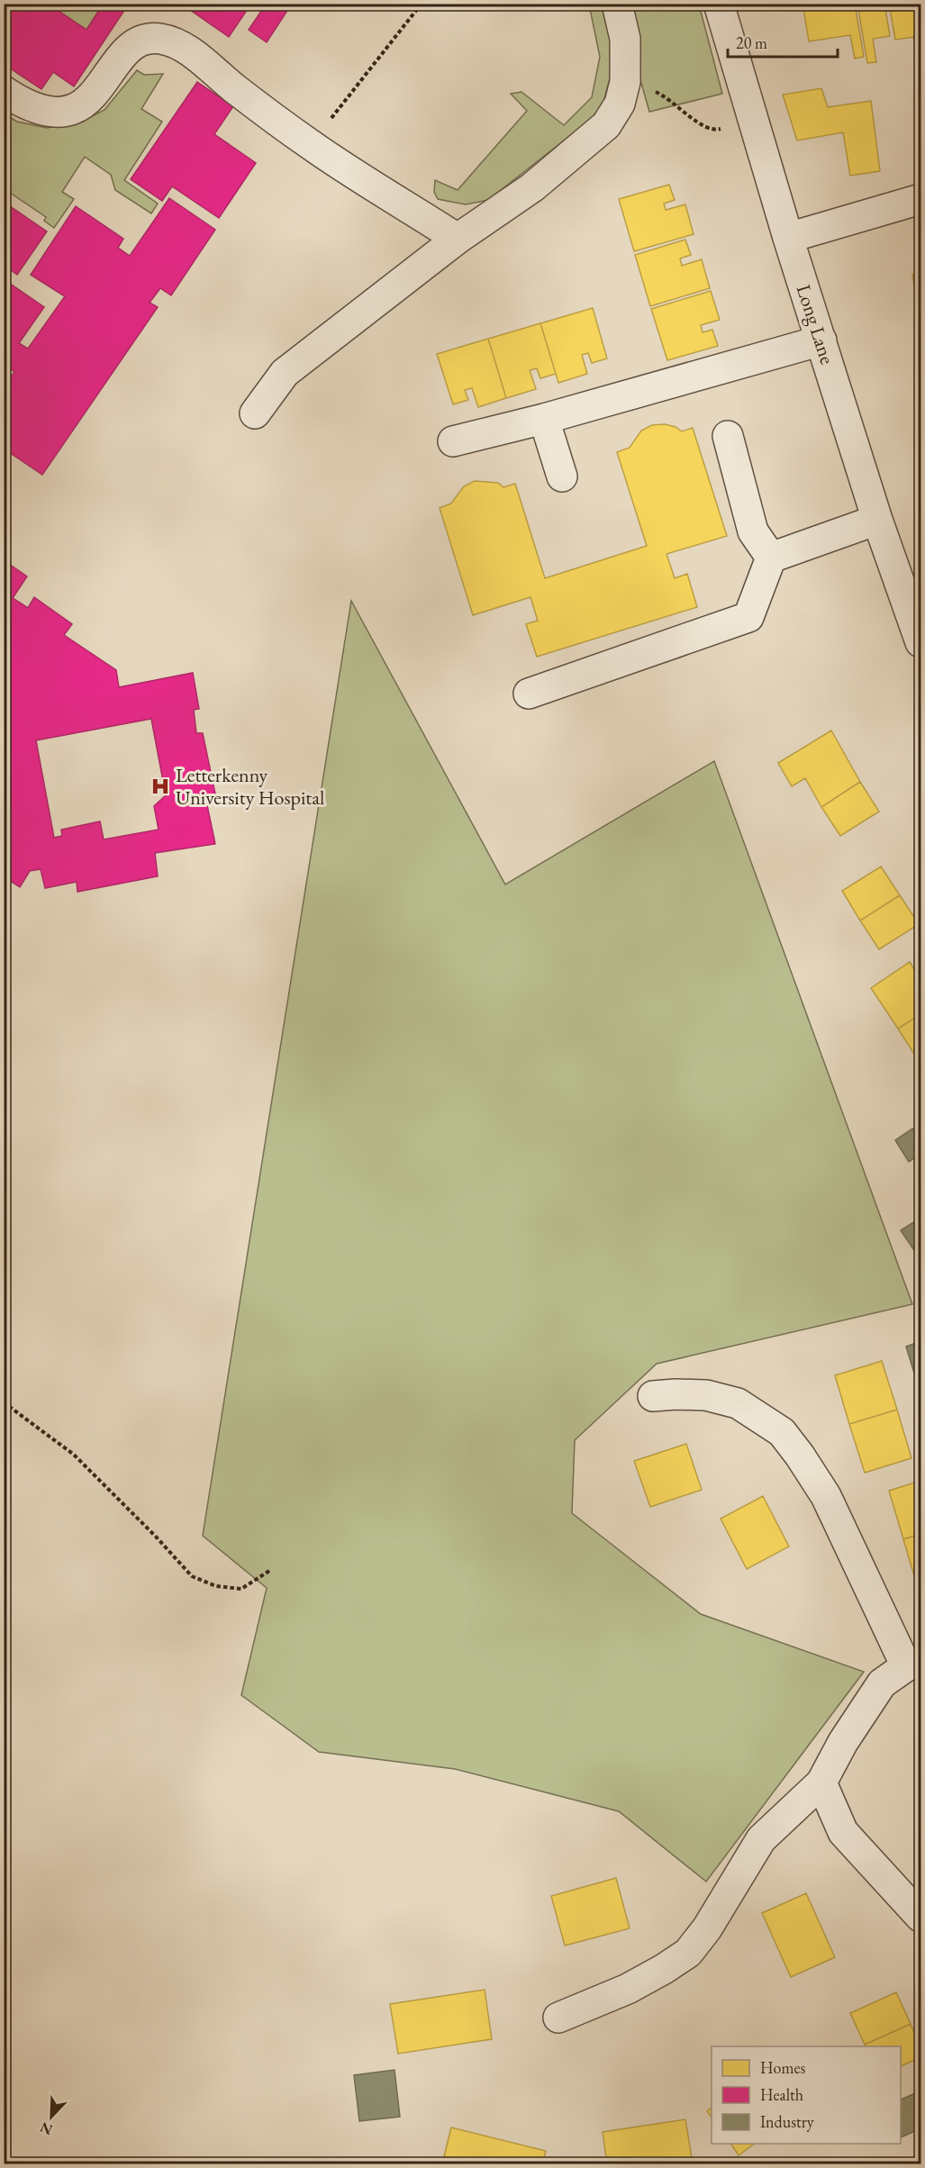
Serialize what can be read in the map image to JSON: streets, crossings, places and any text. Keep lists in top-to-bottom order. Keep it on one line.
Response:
{"streets":{"street":["Long Lane"]},"places":{"hospital":["Letterkenny University Hospital"]},"legend":["Homes","Health","Industry"],"scale_bar":"20 m","north":"bottom left"}
